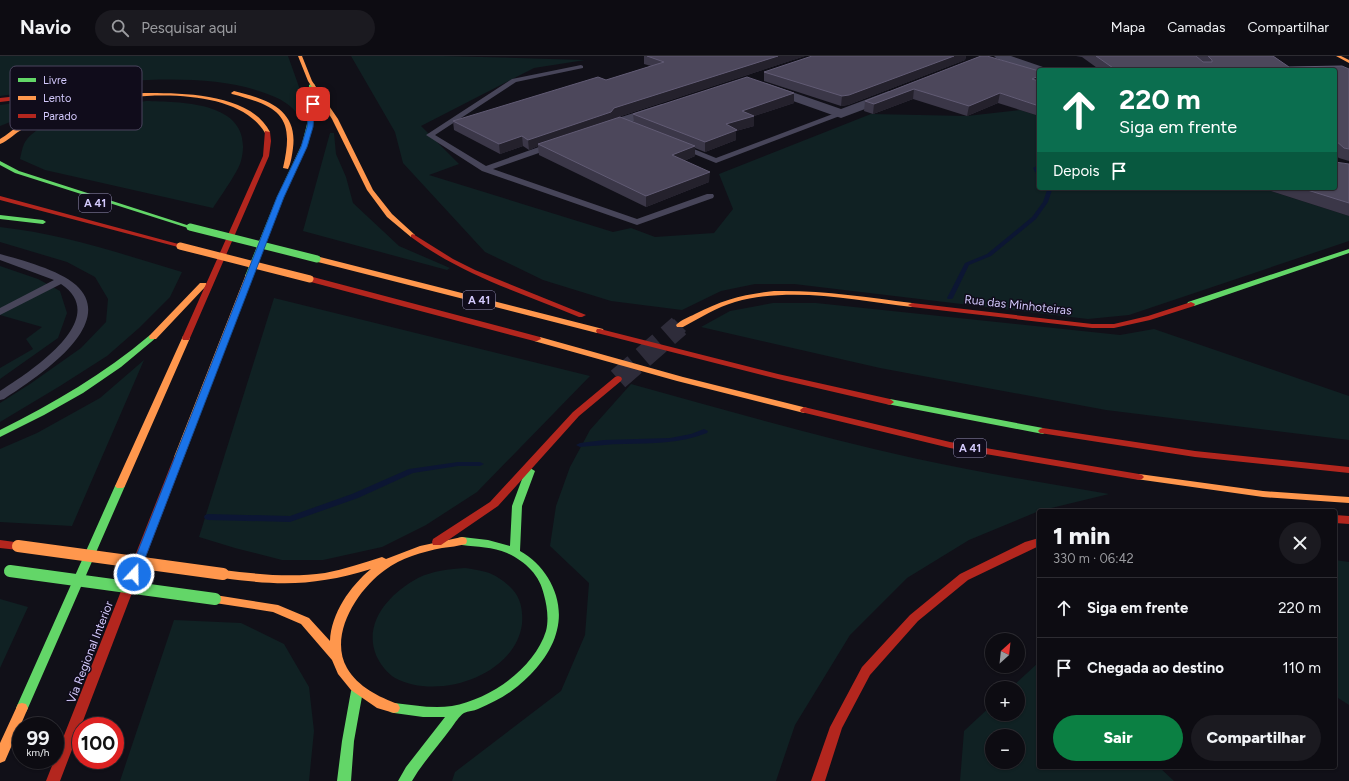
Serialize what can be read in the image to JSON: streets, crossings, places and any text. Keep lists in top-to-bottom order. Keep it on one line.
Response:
{"streets":{"main road":["A 41","Rua das Minhoteiras","Via Regional Interior"]},"legend":["Livre","Lento","Parado"],"north":"top right","page":{"header":"Navio","search":"Pesquisar aqui","nav":["Mapa","Camadas","Compartilhar"],"turn":["220 m","Siga em frente"],"then":"Depois","heading":["1 min","330 m · 06:42"],"list":[{"name":"Siga em frente","value":"220 m"},{"name":"Chegada ao destino","value":"110 m"}],"map_buttons":["+","−"],"buttons":["Sair","Compartilhar"],"speed":"99 km/h","limit":"100"}}
